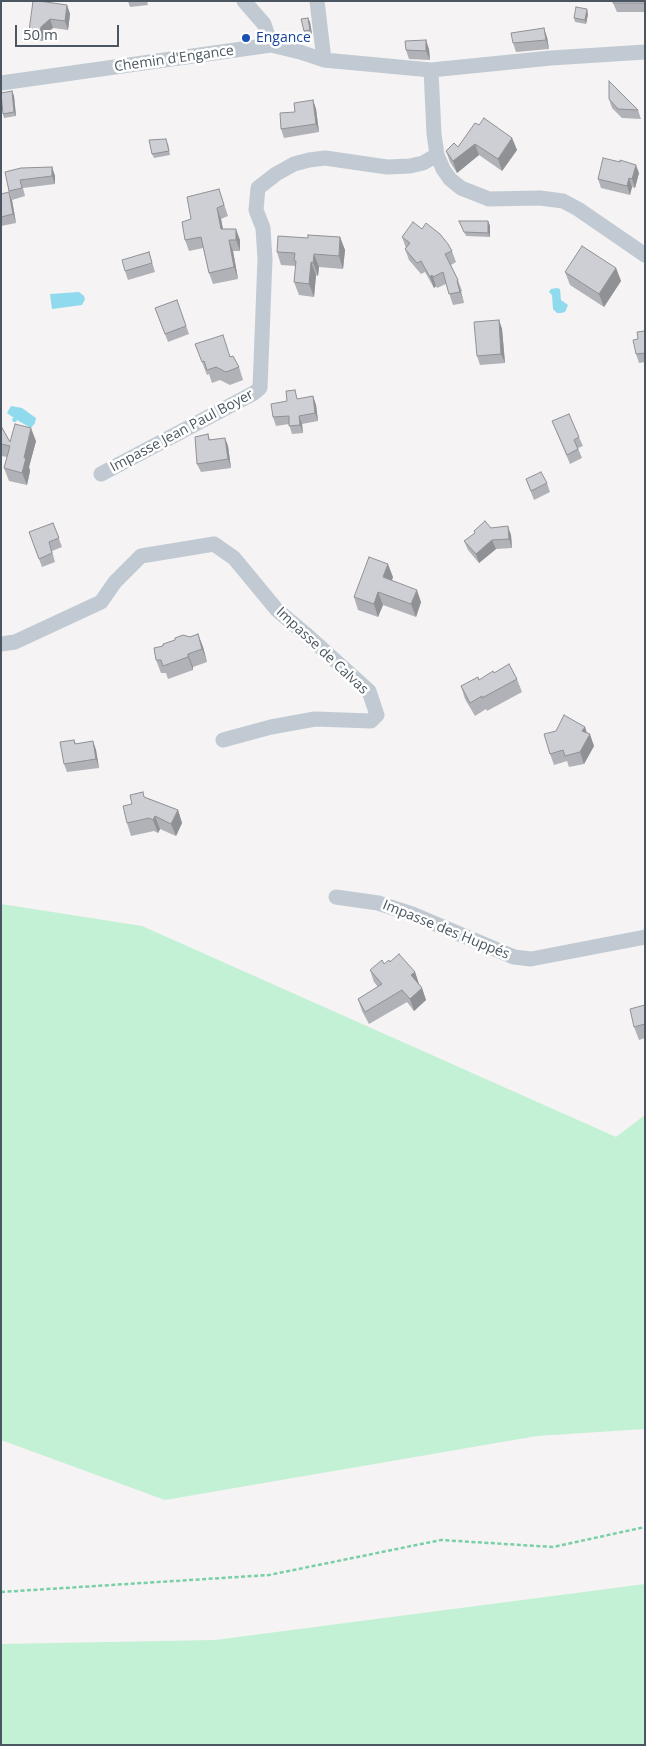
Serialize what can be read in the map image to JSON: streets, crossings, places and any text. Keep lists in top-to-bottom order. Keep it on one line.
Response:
{"streets":{"street":["Chemin d'Engance","Impasse Jean Paul Boyer","Impasse de Calvas","Impasse des Huppés"]},"places":["Engance"],"scale_bar":"50 m"}
